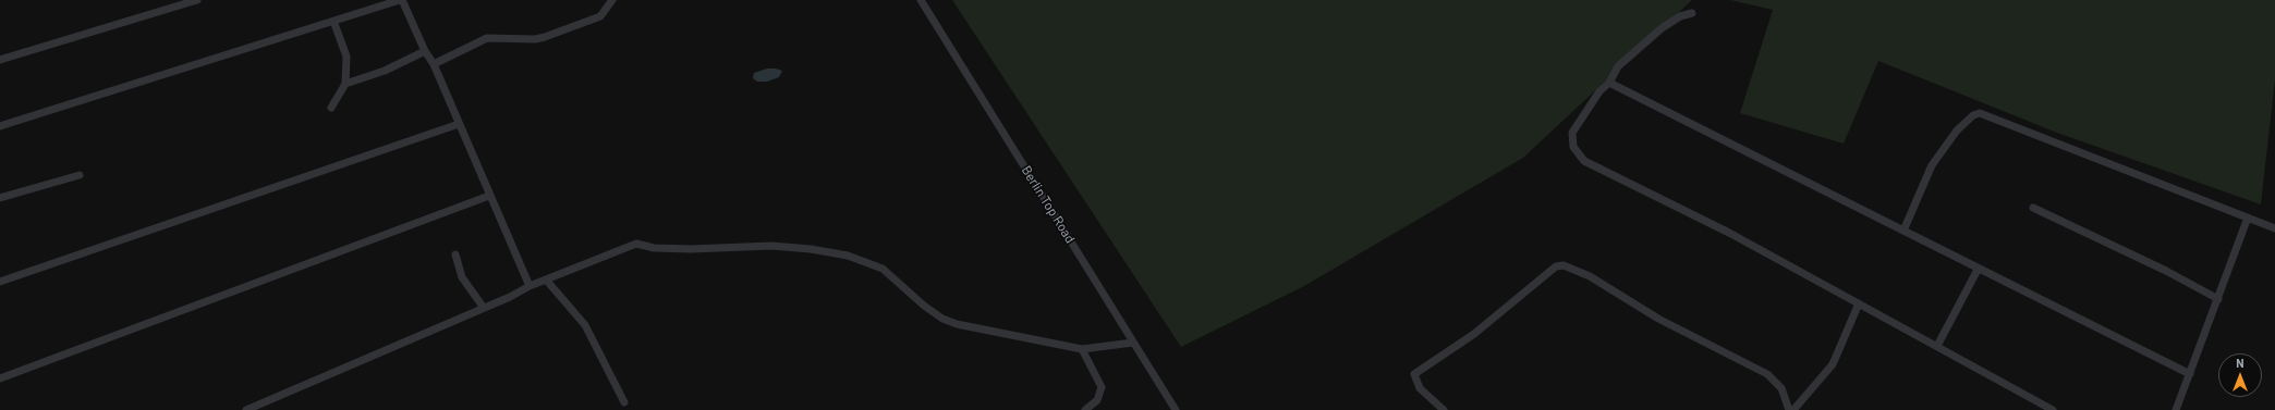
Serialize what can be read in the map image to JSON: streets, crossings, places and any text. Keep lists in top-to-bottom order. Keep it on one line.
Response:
{"streets":{"street":["Berlin Top Road"]},"north":"top"}
